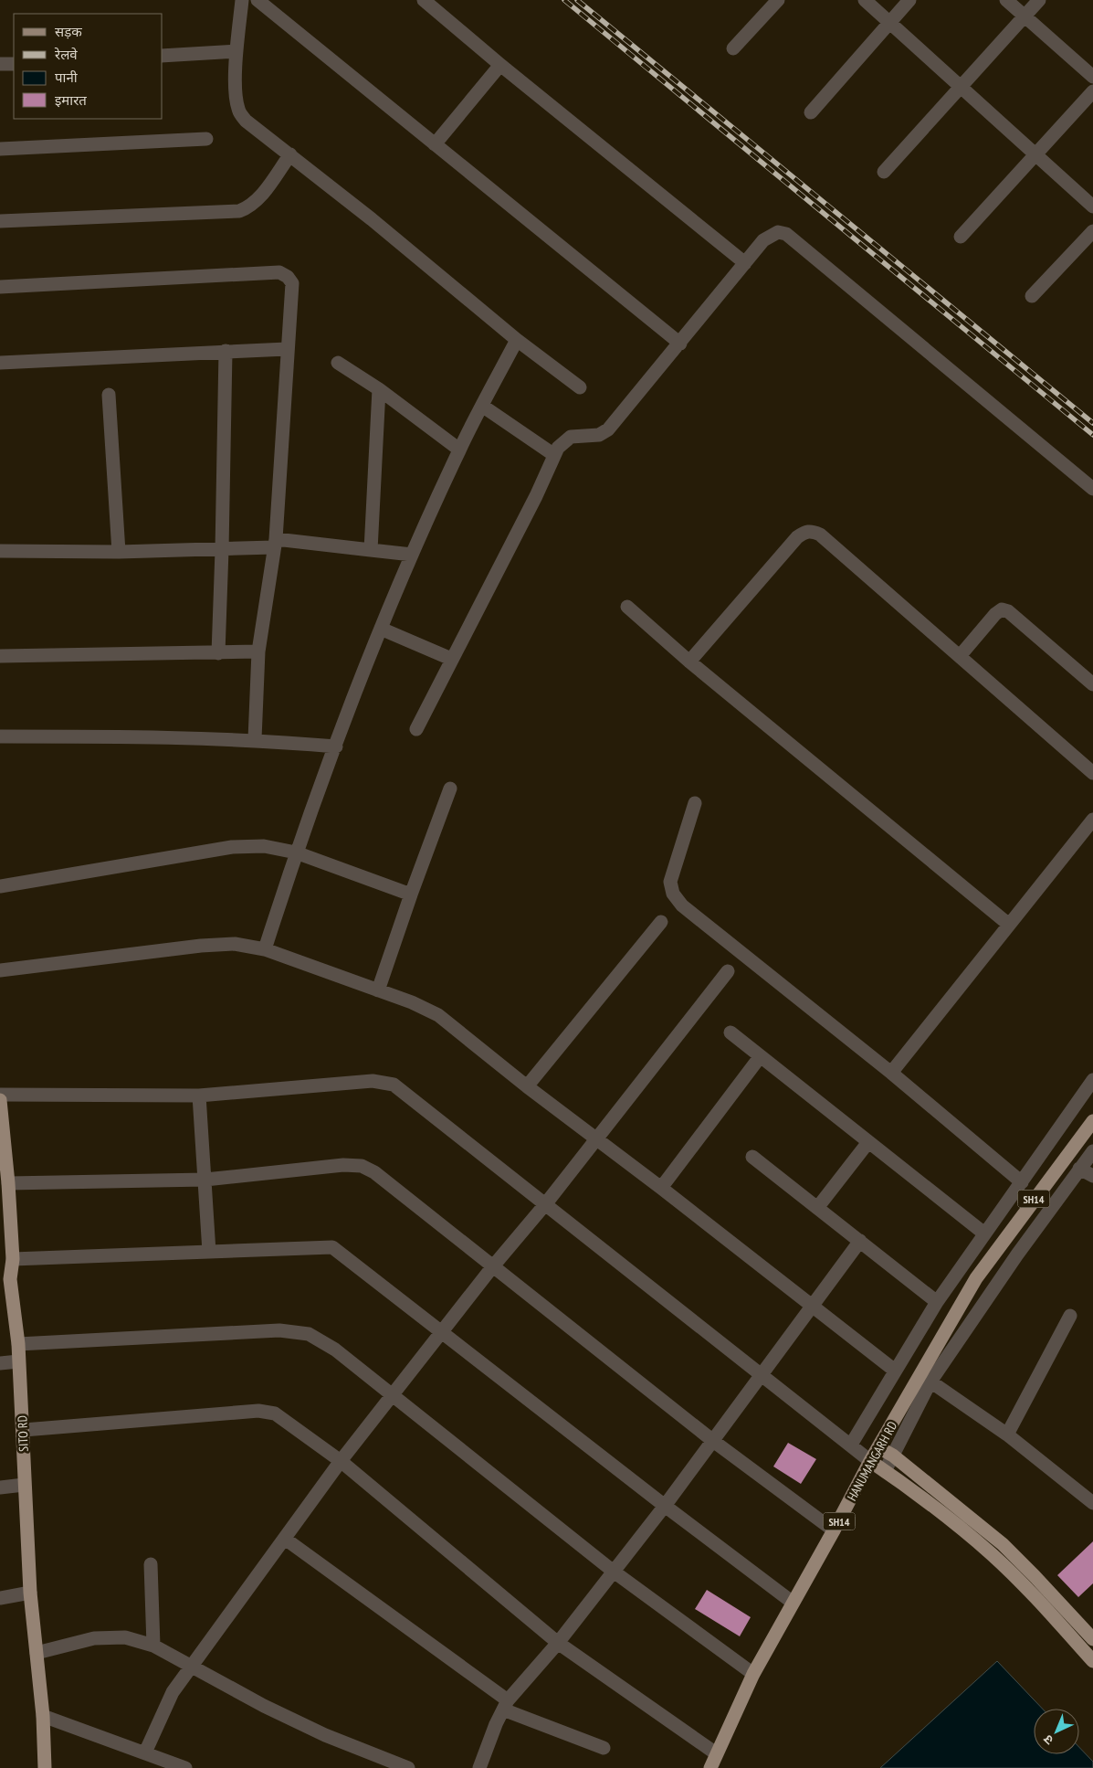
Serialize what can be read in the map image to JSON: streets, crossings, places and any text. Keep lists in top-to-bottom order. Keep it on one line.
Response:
{"streets":{"main road":["SH14","SITO RD","HANUMANGARH RD"]},"legend":["सड़क","रेलवे","पानी","इमारत"],"north":"bottom left"}
